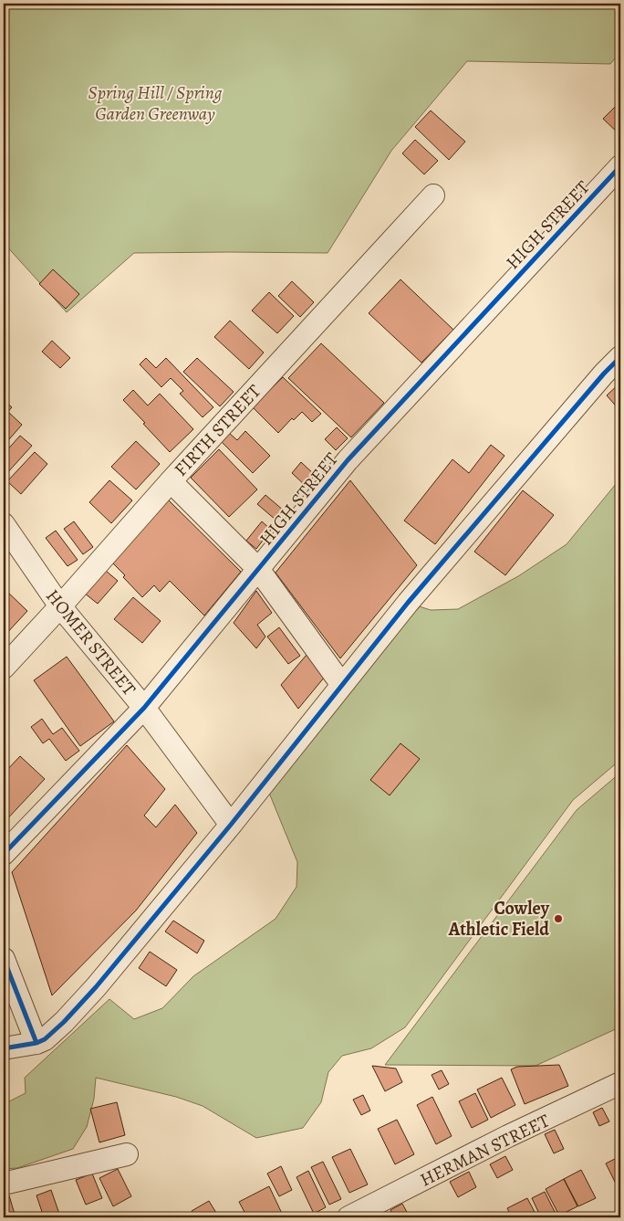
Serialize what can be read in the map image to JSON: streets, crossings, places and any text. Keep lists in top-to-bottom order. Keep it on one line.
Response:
{"streets":{"street":["HIGH STREET","FIRTH STREET","HOMER STREET","HERMAN STREET"]},"crossings":[["HIGH STREET","HOMER STREET"],["FIRTH STREET","HOMER STREET"]],"parks":["Spring Hill / Spring Garden Greenway"],"places":["Cowley Athletic Field"]}
